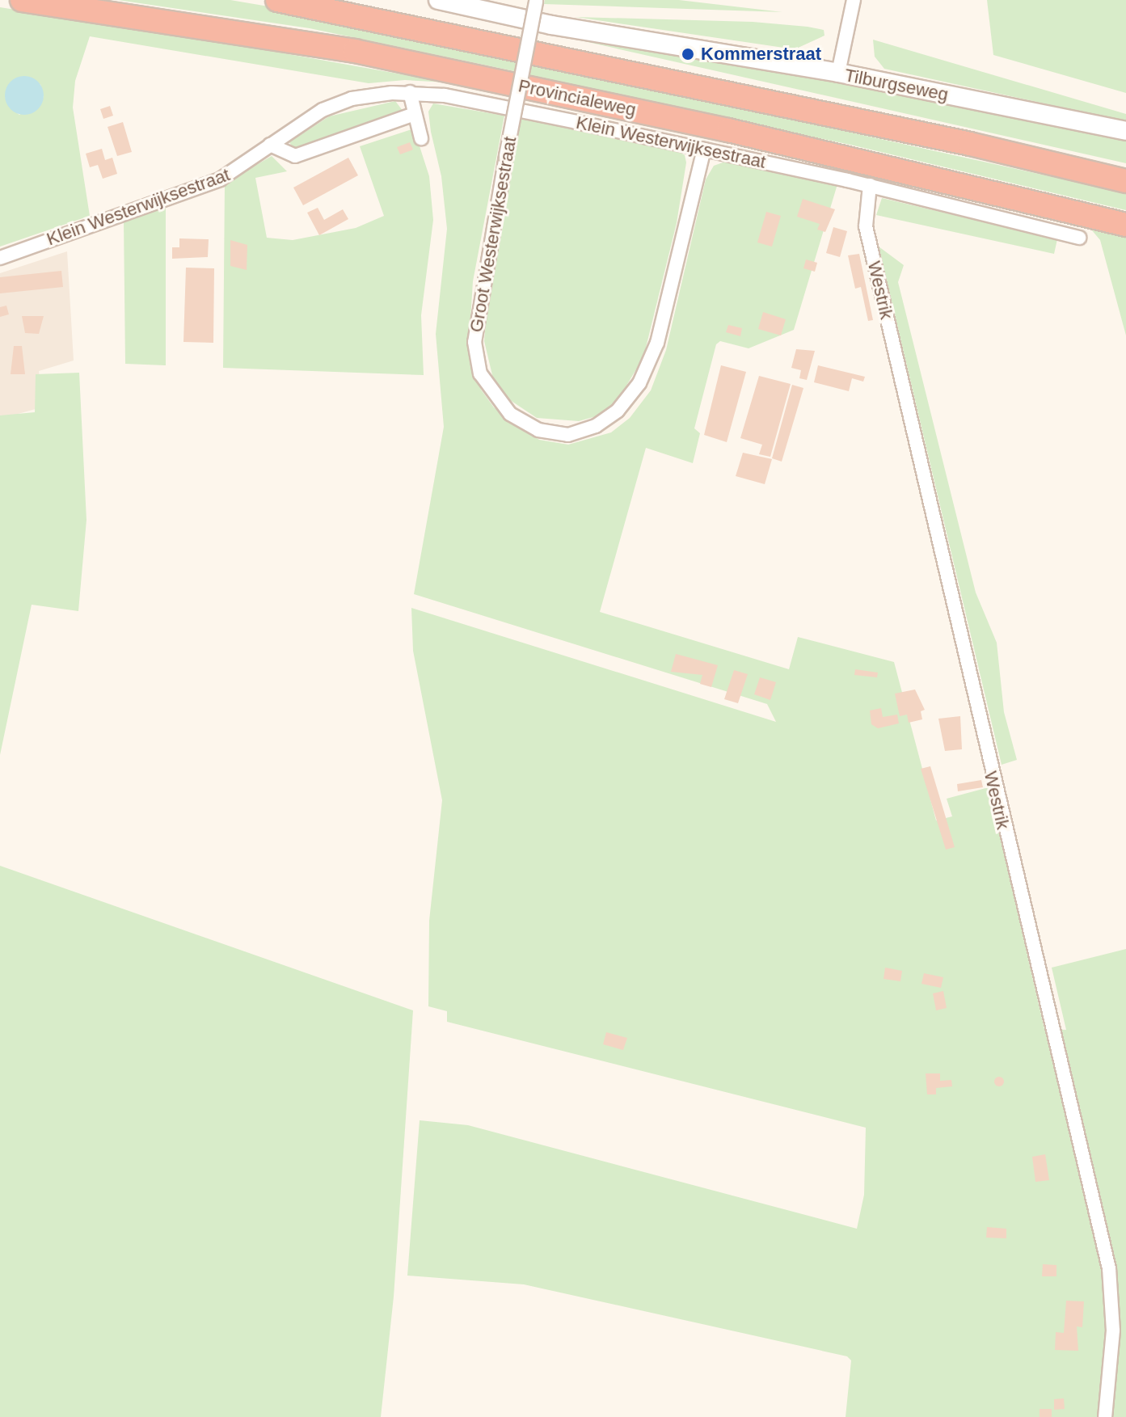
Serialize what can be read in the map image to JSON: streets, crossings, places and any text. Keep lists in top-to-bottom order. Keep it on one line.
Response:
{"streets":{"highway":["Provincialeweg"],"street":["Tilburgseweg","Klein Westerwijksestraat","Groot Westerwijksestraat","Westrik"]},"crossings":[["Klein Westerwijksestraat","Groot Westerwijksestraat"],["Klein Westerwijksestraat","Westrik"]],"places":["Kommerstraat"]}
